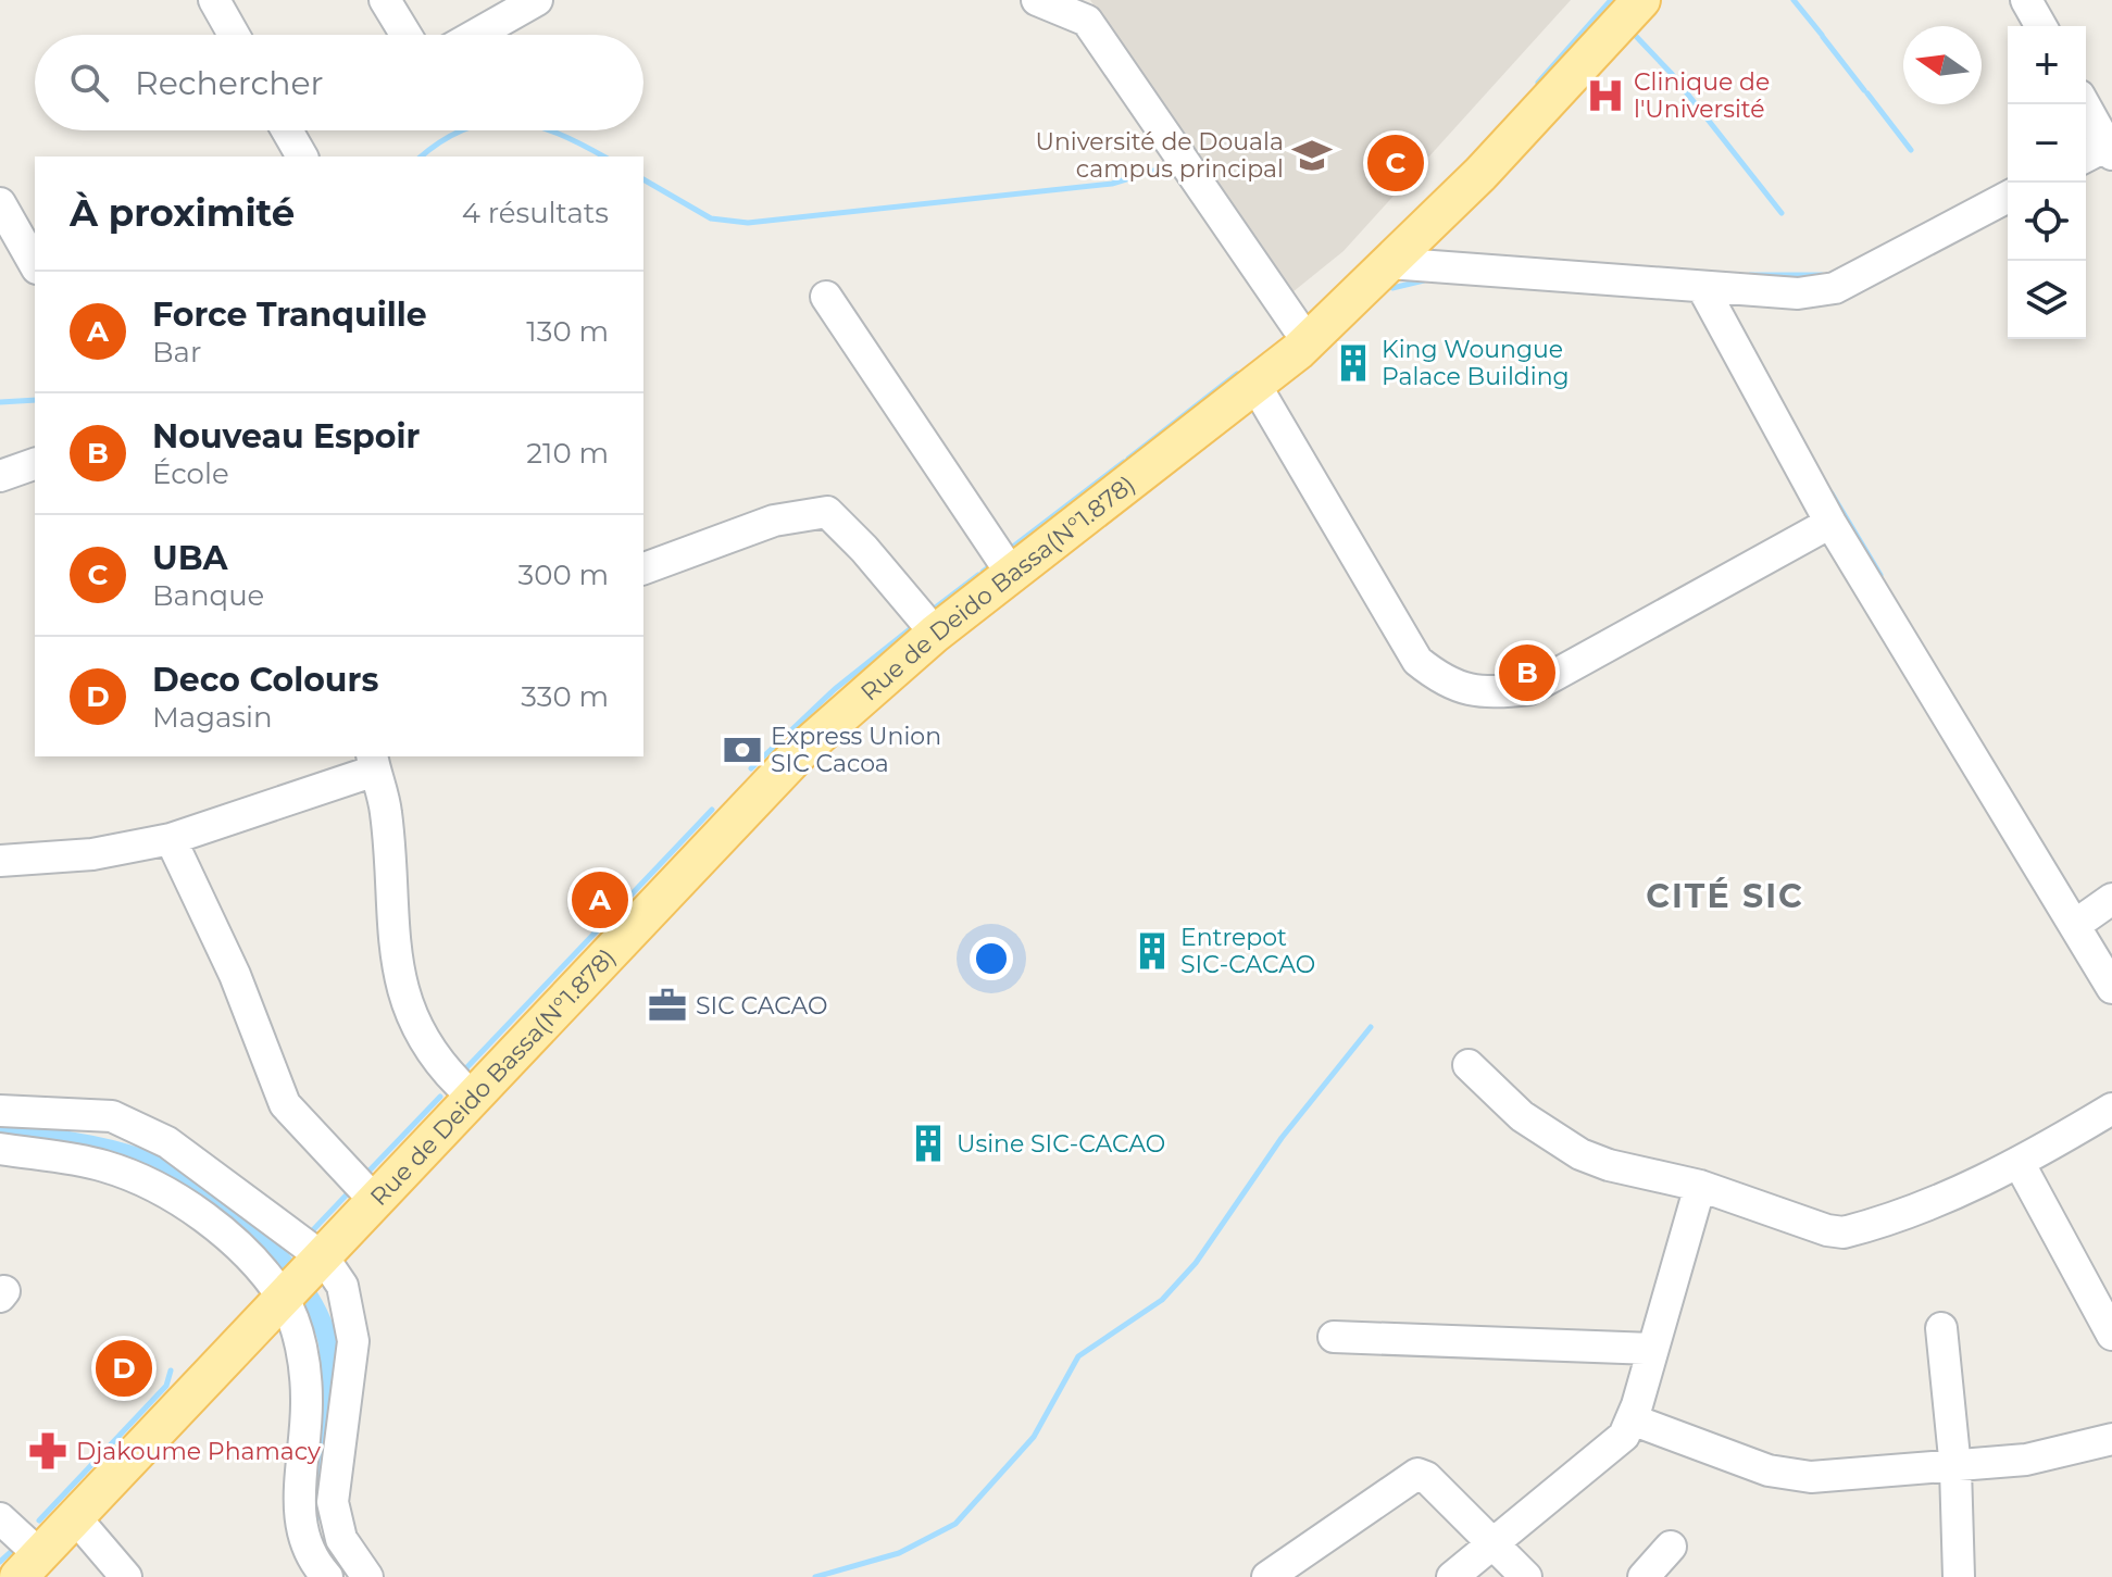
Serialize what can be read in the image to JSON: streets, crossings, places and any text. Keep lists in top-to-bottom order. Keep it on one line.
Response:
{"streets":{"main road":["Rue de Deido Bassa(N°1.878)"]},"districts":["CITÉ SIC"],"places":{"hospital":["Clinique de l'Université"],"school or university":["Université de Douala campus principal"],"building":["King Woungue Palace Building","Entrepot SIC-CACAO","Usine SIC-CACAO"],"bank":["Express Union SIC Cacoa"],"office":["SIC CACAO"],"pharmacy":["Djakoume Phamacy"]},"north":"left","page":{"map_buttons":["+","−"],"search":"Rechercher","pins":["C","B","A","D"],"heading":["À proximité","4 résultats"],"list":[{"mark":"A","name":"Force Tranquille","note":"Bar","value":"130 m"},{"mark":"B","name":"Nouveau Espoir","note":"École","value":"210 m"},{"mark":"C","name":"UBA","note":"Banque","value":"300 m"},{"mark":"D","name":"Deco Colours","note":"Magasin","value":"330 m"}]}}
